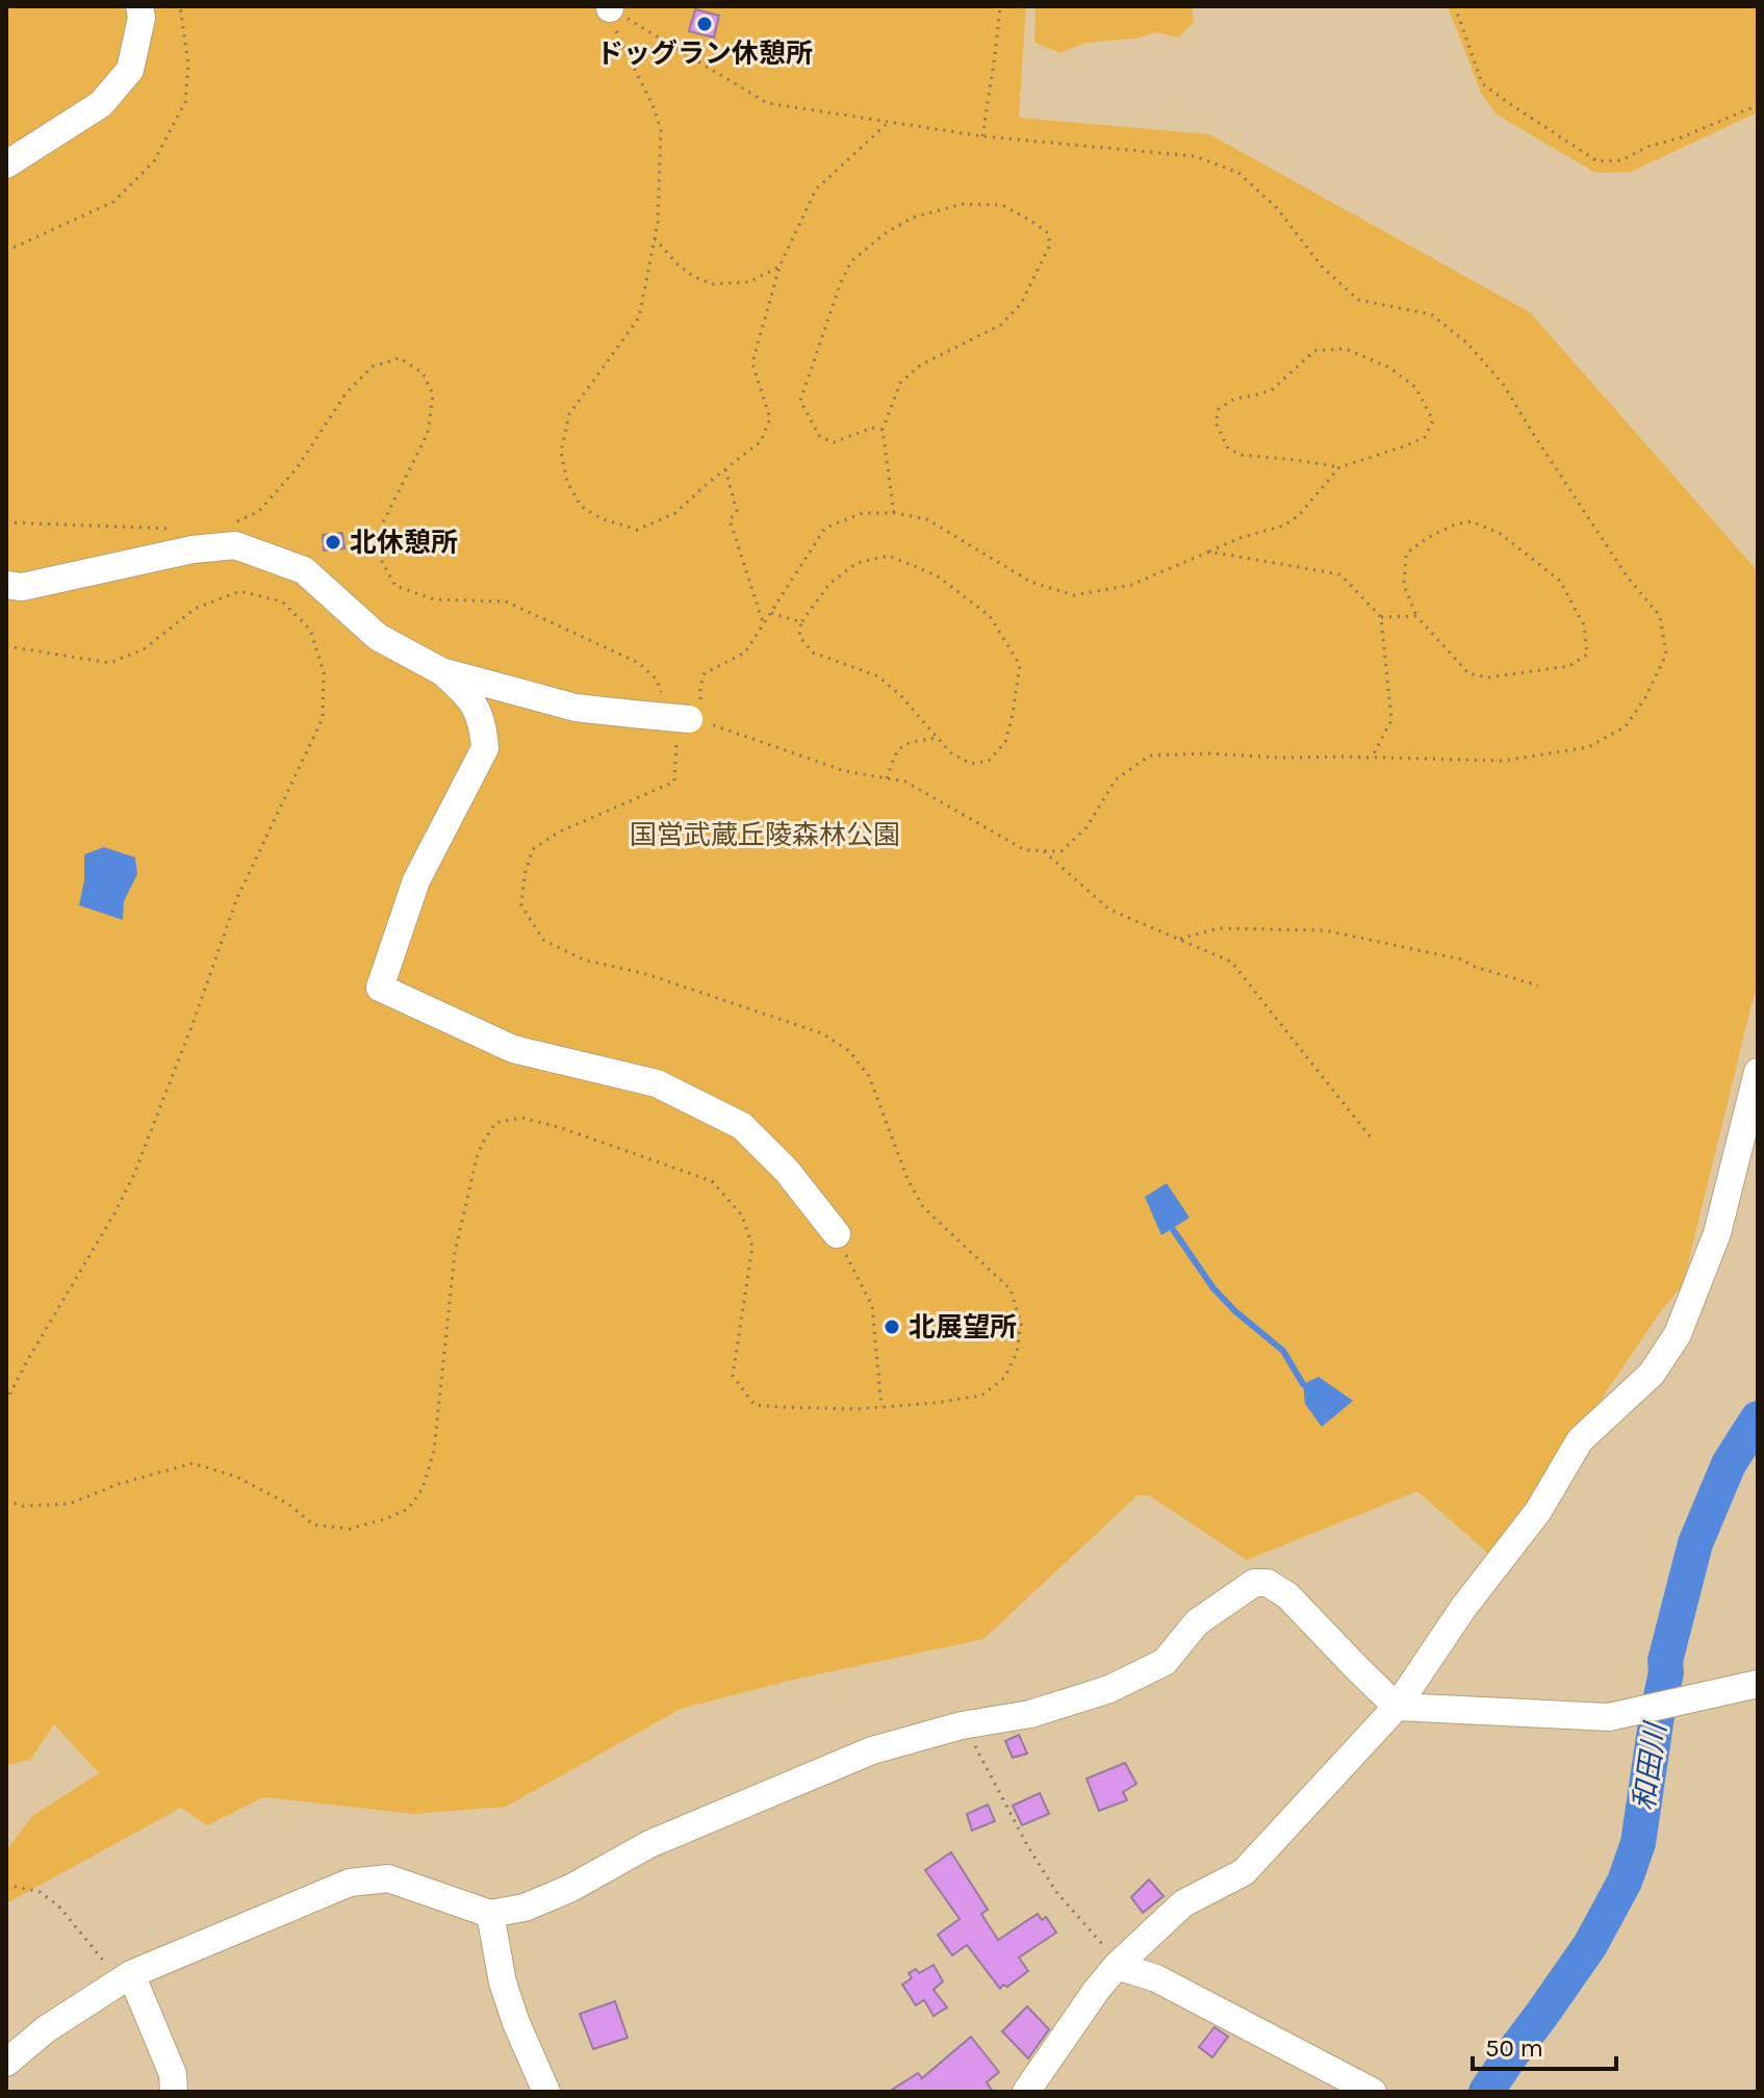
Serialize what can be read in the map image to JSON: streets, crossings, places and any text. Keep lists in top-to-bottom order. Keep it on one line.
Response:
{"water":["和田川"],"parks":["国営武蔵丘陵森林公園"],"places":["ドッグラン休憩所","北休憩所","北展望所"],"scale_bar":"50 m"}
